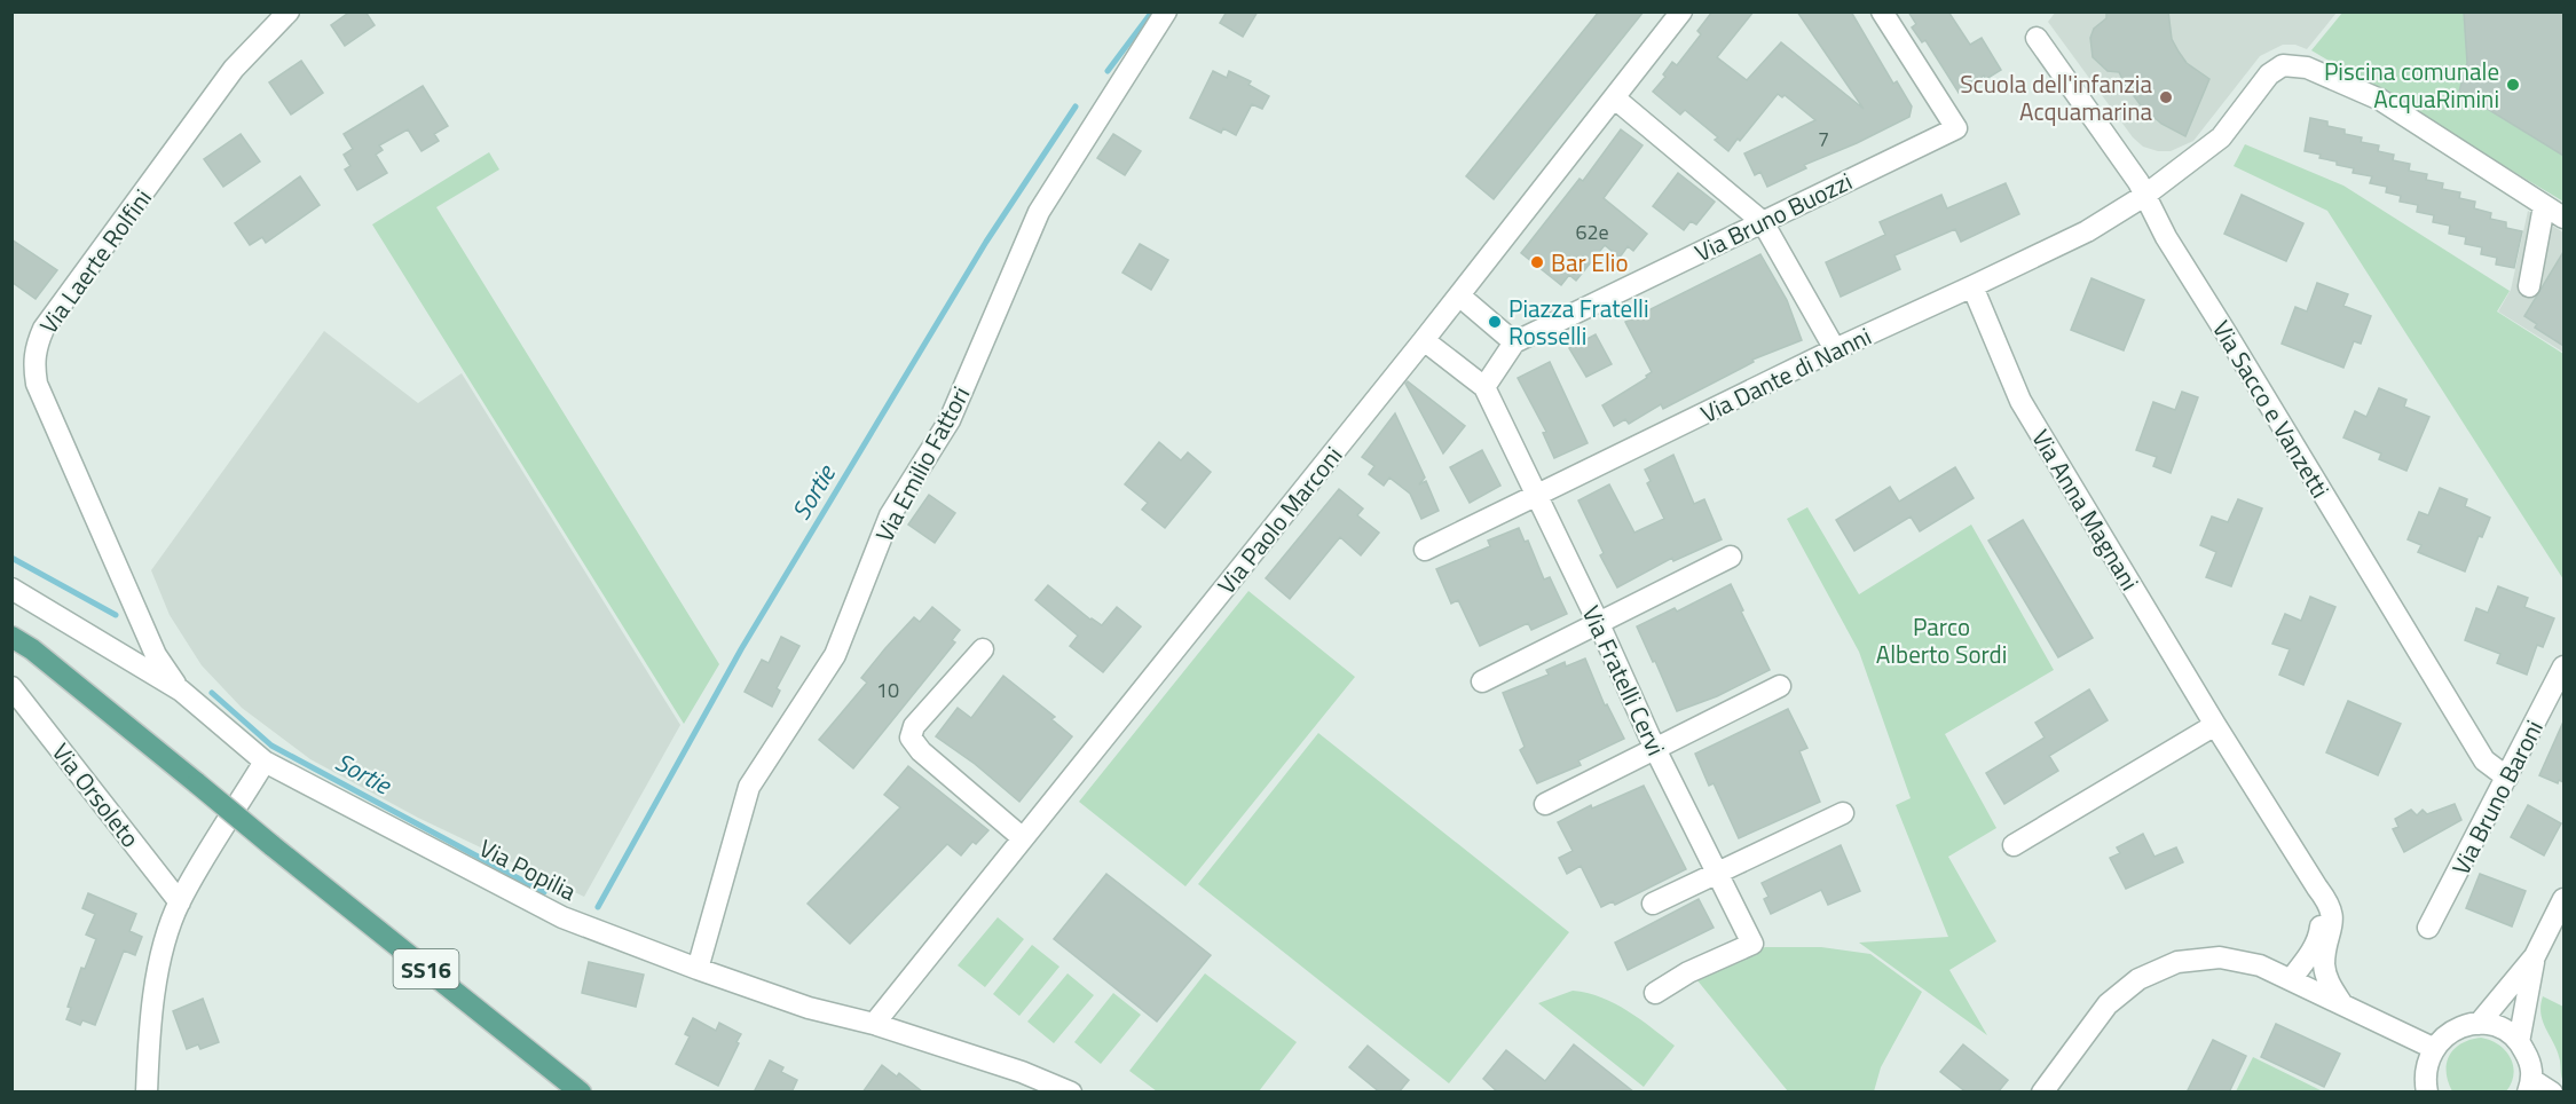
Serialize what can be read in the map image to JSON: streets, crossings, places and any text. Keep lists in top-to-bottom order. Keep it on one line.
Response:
{"streets":{"main road":["SS16"],"street":["Via Bruno Buozzi","Via Laerte Rolfini","Via Dante di Nanni","Via Sacco e Vanzetti","Via Emilio Fattori","Via Anna Magnani","Via Paolo Marconi","Via Fratelli Cervi","Via Orsoleto","Via Bruno Baroni","Via Popilia"]},"crossings":[["Via Laerte Rolfini","Via Popilia"],["Via Dante di Nanni","Via Sacco e Vanzetti"],["Via Dante di Nanni","Via Anna Magnani"],["Via Dante di Nanni","Via Fratelli Cervi"],["Via Sacco e Vanzetti","Via Bruno Baroni"],["Via Emilio Fattori","Via Popilia"],["Via Paolo Marconi","Via Fratelli Cervi"],["Via Paolo Marconi","Via Popilia"]],"water":["Sortie"],"parks":["Parco Alberto Sordi"],"places":["Piscina comunale AcquaRimini","Scuola dell'infanzia Acquamarina","Bar Elio","Piazza Fratelli Rosselli"],"house_numbers":["7","62e","10"]}
